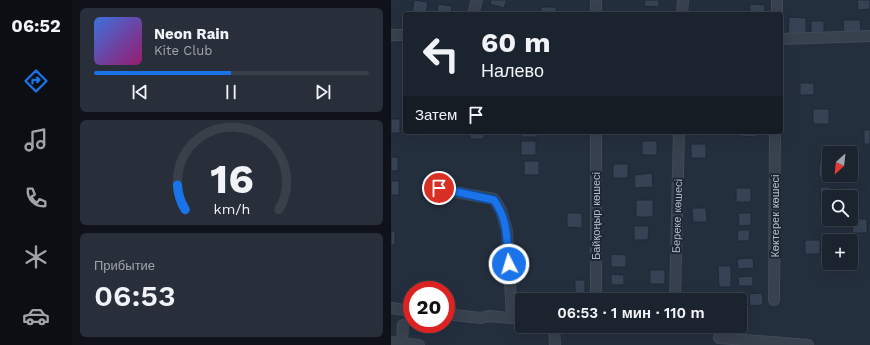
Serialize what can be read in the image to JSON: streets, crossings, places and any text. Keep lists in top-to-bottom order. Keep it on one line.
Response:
{"streets":{"street":["Байқоңыр көшесі","Береке көшесі","Көктерек көшесі"]},"north":"bottom left","page":{"tabs":"06:52","turn":["60 m","Налево"],"song":["Neon Rain","Kite Club"],"then":"Затем","map_buttons":"+","tile":["Прибытие","06:53"],"limit":"20","trip":"06:53 · 1 мин · 110 m","gauge":["16","km/h"]}}
